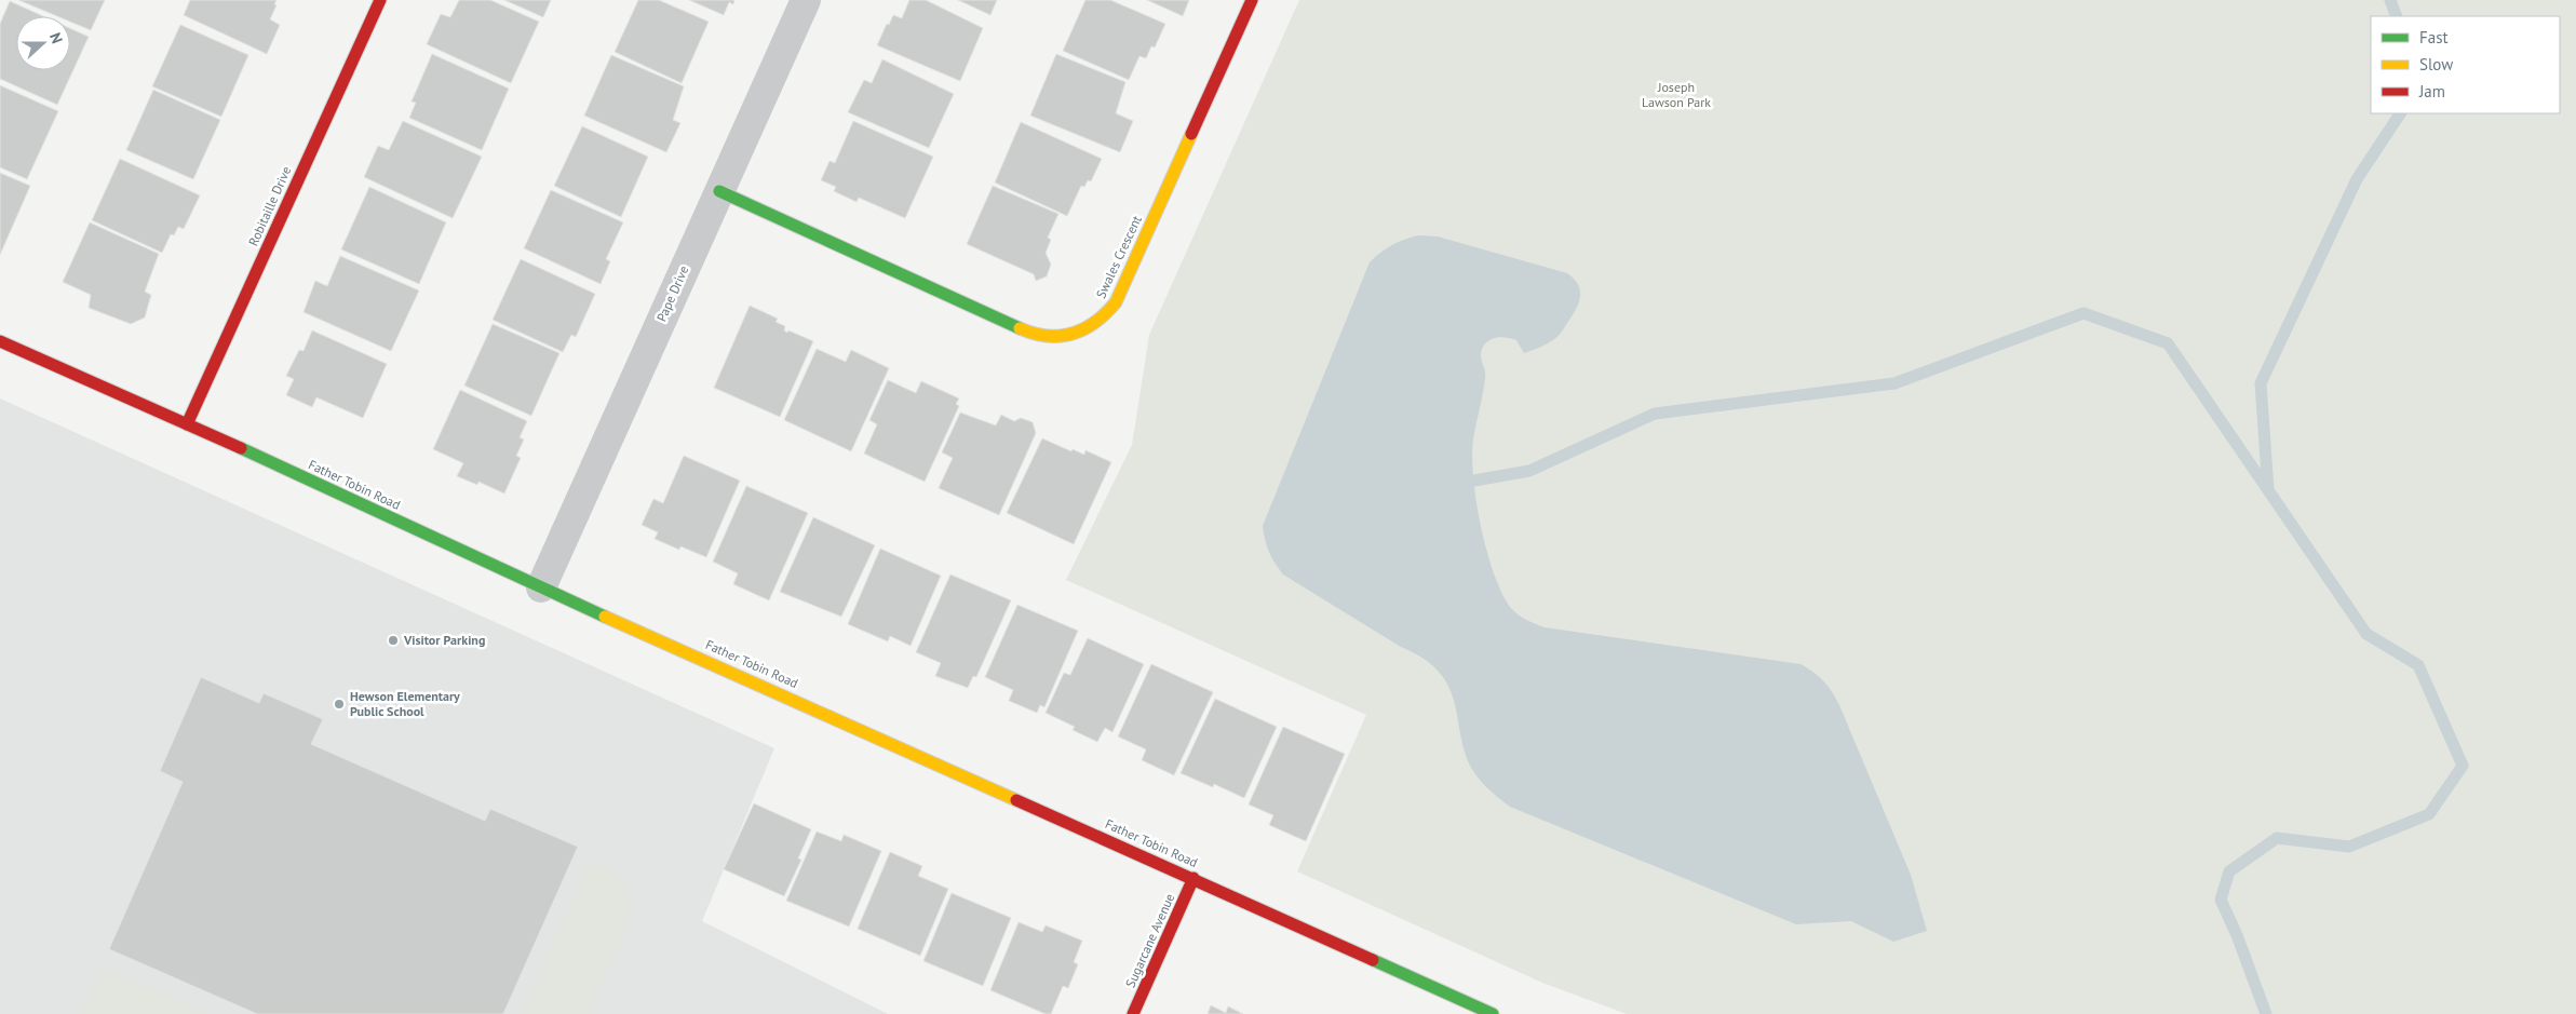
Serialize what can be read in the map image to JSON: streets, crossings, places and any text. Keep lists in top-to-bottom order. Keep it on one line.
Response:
{"streets":{"street":["Robitaille Drive","Swales Crescent","Pape Drive","Father Tobin Road","Sugarcane Avenue"]},"crossings":[["Robitaille Drive","Father Tobin Road"],["Swales Crescent","Pape Drive"],["Pape Drive","Father Tobin Road"],["Father Tobin Road","Sugarcane Avenue"]],"parks":["Joseph Lawson Park"],"places":["Visitor Parking","Hewson Elementary Public School"],"legend":["Fast","Slow","Jam"],"north":"right"}
